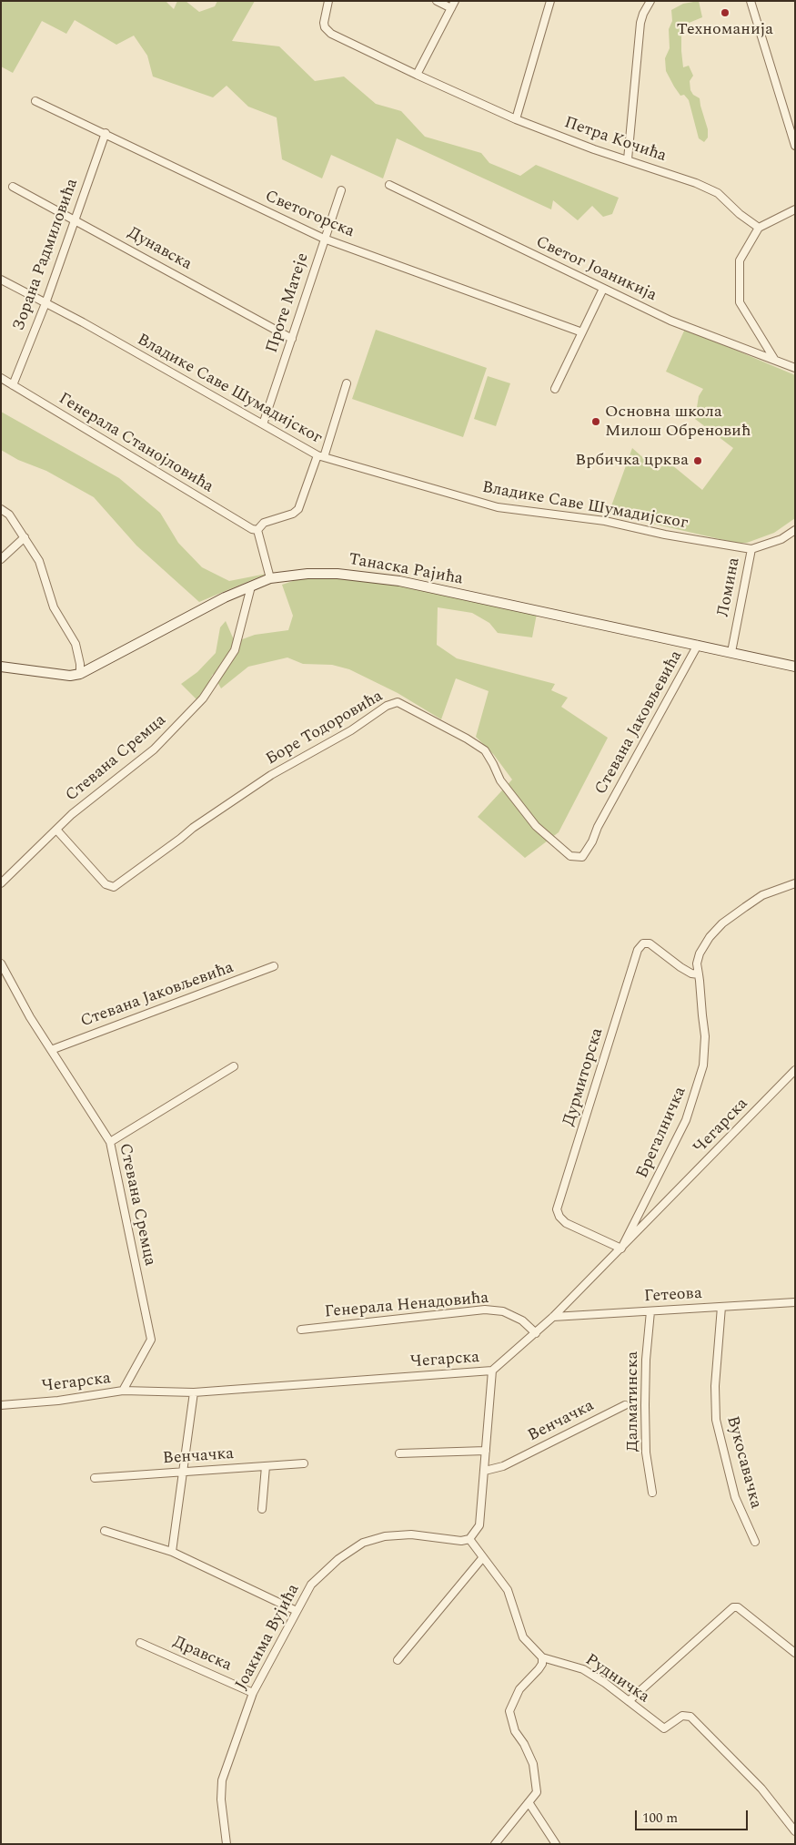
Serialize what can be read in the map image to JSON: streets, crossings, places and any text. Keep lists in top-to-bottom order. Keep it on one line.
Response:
{"streets":{"street":["Петра Кочића","Светогорска","Дунавска","Зорана Радмиловића","Светог Јоаникија","Проте Матеје","Владике Саве Шумадијског","Генерала Станојловића","Танаска Рајића","Ломина","Стевана Јаковљевића","Боре Тодоровића","Стевана Сремца","Дурмиторска","Чегарска","Брегалничка","Гетеова","Генерала Ненадовића","Далматинска","Венчачка","Вукосавачка","Јоакима Вујића","Дравска","Рудничка"]},"crossings":[["Светогорска","Зорана Радмиловића"],["Светогорска","Проте Матеје"],["Дунавска","Зорана Радмиловића"],["Дунавска","Проте Матеје"],["Зорана Радмиловића","Владике Саве Шумадијског"],["Зорана Радмиловића","Генерала Станојловића"],["Проте Матеје","Владике Саве Шумадијског"],["Владике Саве Шумадијског","Ломина"],["Танаска Рајића","Ломина"],["Танаска Рајића","Стевана Јаковљевића"],["Танаска Рајића","Стевана Сремца"],["Стевана Јаковљевића","Боре Тодоровића"],["Стевана Јаковљевића","Стевана Сремца"],["Боре Тодоровића","Стевана Сремца"],["Стевана Сремца","Чегарска"],["Дурмиторска","Чегарска"],["Дурмиторска","Брегалничка"],["Чегарска","Брегалничка"],["Чегарска","Гетеова"],["Чегарска","Генерала Ненадовића"],["Гетеова","Далматинска"],["Гетеова","Вукосавачка"],["Јоакима Вујића","Дравска"]],"places":["Техноманија","Основна школа Милош Обреновић","Врбичка црква"],"scale_bar":"100 m"}
